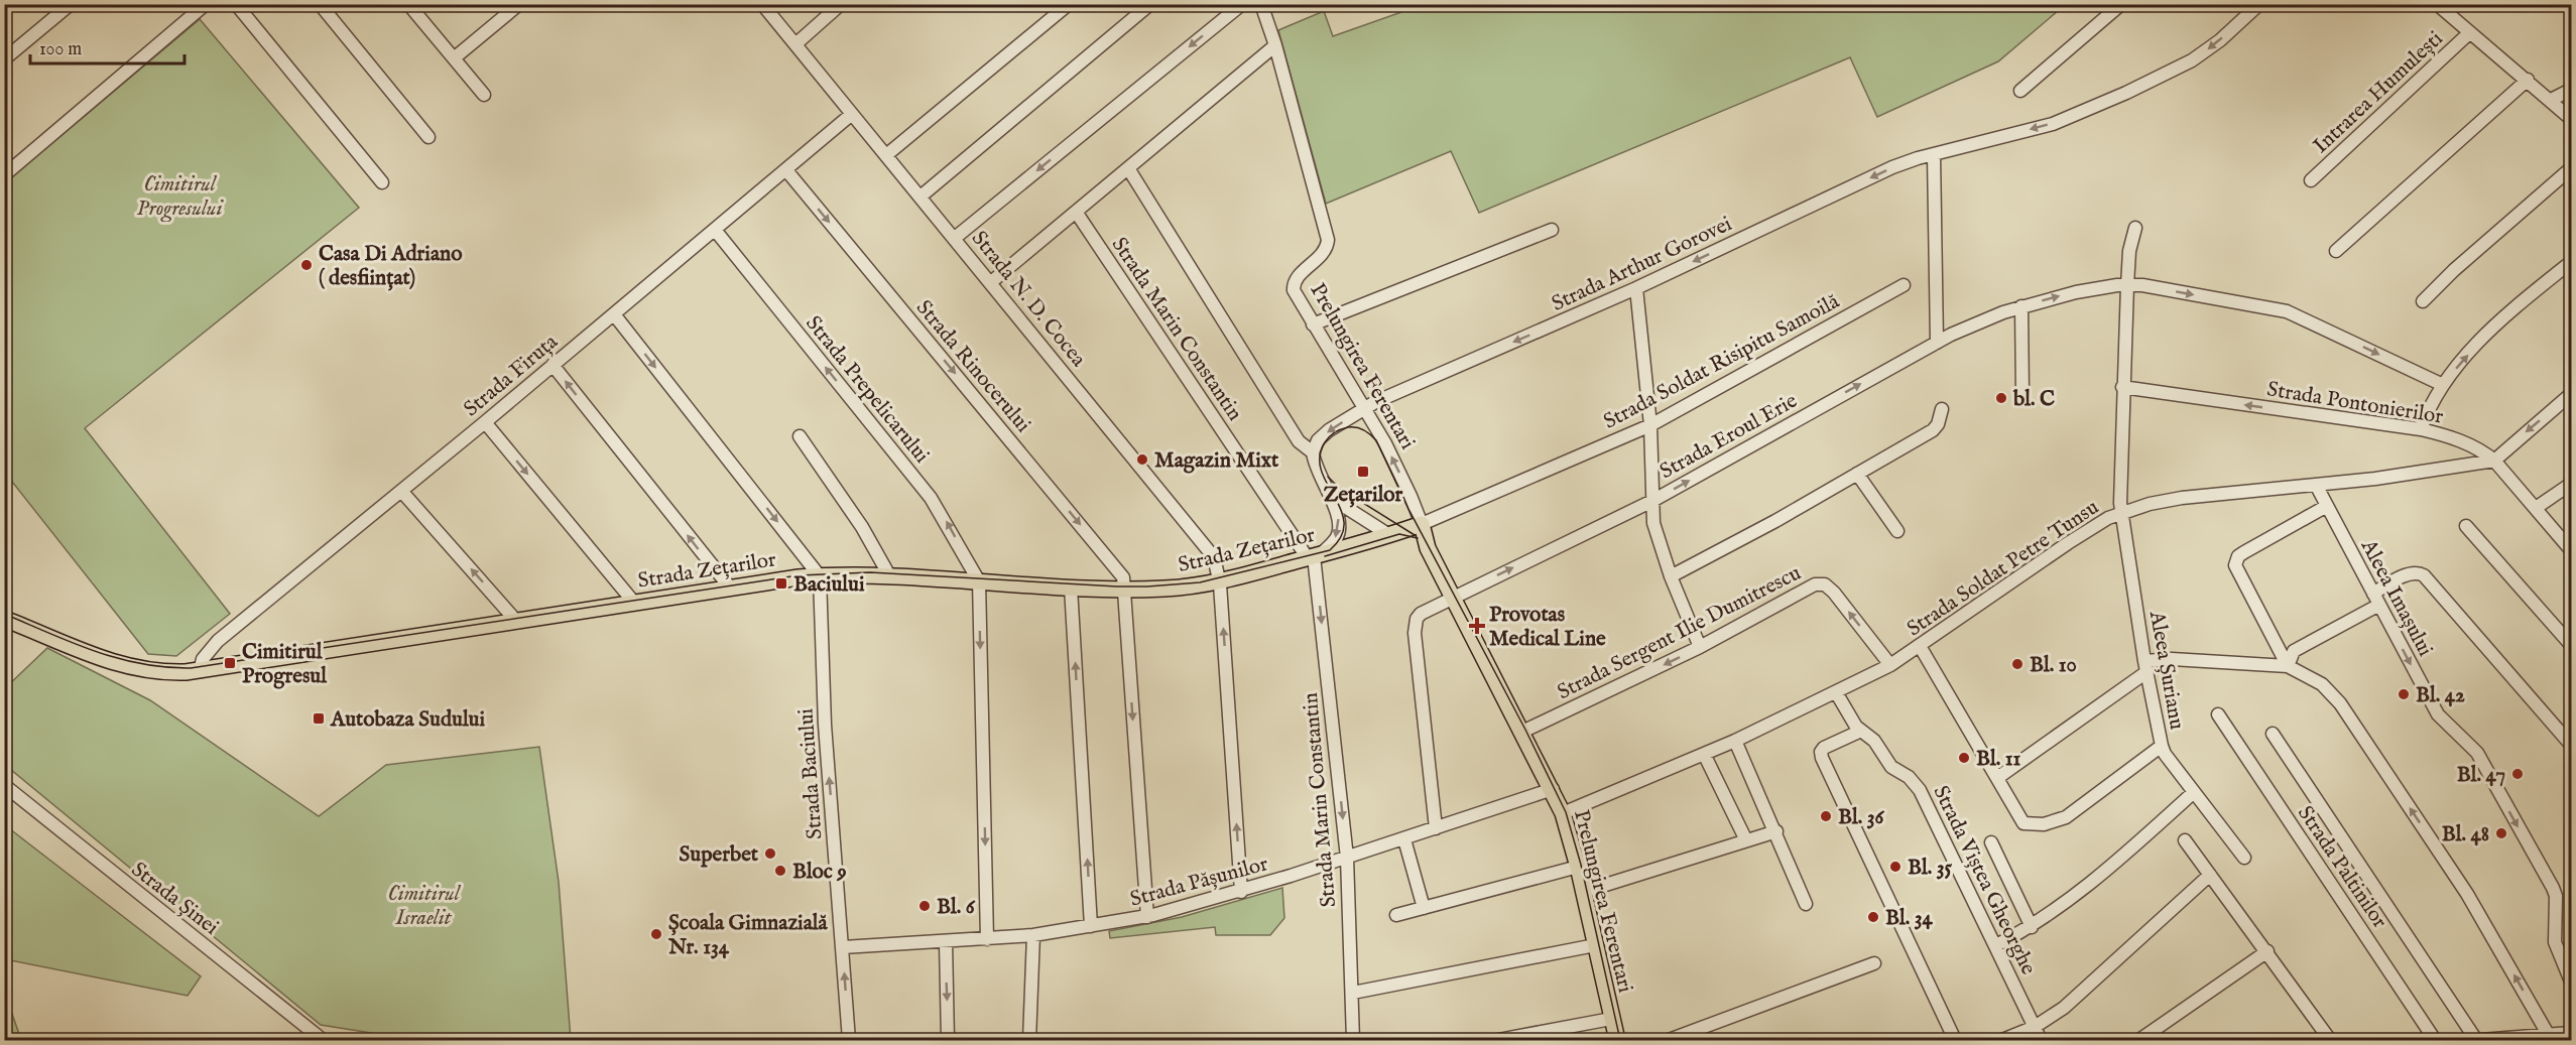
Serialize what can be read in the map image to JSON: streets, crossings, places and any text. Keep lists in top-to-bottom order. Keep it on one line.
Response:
{"streets":{"main road":["Prelungirea Ferentari","Strada Zețarilor"],"street":["Intrarea Humulești","Strada Arthur Gorovei","Strada N. D. Cocea","Strada Marin Constantin","Strada Soldat Risipitu Samoilă","Strada Rinocerului","Strada Firuța","Strada Prepelicarului","Strada Pontonierilor","Strada Eroul Erie","Strada Soldat Petre Tunsu","Aleea Imașului","Strada Sergent Ilie Dumitrescu","Aleea Șurianu","Strada Baciului","Strada Paltinilor","Strada Viștea Gheorghe","Strada Pășunilor","Strada Șinei"]},"crossings":[["Strada Arthur Gorovei","Prelungirea Ferentari"],["Strada N. D. Cocea","Strada Firuța"],["Strada N. D. Cocea","Strada Zețarilor"],["Strada N. D. Cocea","Strada Pășunilor"],["Strada Marin Constantin","Strada Zețarilor"],["Strada Marin Constantin","Strada Pășunilor"],["Strada Soldat Risipitu Samoilă","Prelungirea Ferentari"],["Strada Soldat Risipitu Samoilă","Strada Zețarilor"],["Strada Rinocerului","Strada Firuța"],["Strada Rinocerului","Strada Zețarilor"],["Strada Rinocerului","Strada Pășunilor"],["Prelungirea Ferentari","Strada Eroul Erie"],["Prelungirea Ferentari","Strada Zețarilor"],["Prelungirea Ferentari","Strada Soldat Petre Tunsu"],["Prelungirea Ferentari","Strada Sergent Ilie Dumitrescu"],["Prelungirea Ferentari","Strada Pășunilor"],["Strada Firuța","Strada Prepelicarului"],["Strada Firuța","Strada Zețarilor"],["Strada Prepelicarului","Strada Zețarilor"],["Strada Pontonierilor","Strada Soldat Petre Tunsu"],["Strada Eroul Erie","Strada Pășunilor"],["Strada Zețarilor","Strada Baciului"],["Strada Soldat Petre Tunsu","Aleea Imașului"],["Strada Soldat Petre Tunsu","Strada Sergent Ilie Dumitrescu"],["Strada Soldat Petre Tunsu","Aleea Șurianu"],["Strada Soldat Petre Tunsu","Strada Viștea Gheorghe"],["Strada Baciului","Strada Pășunilor"]],"one_way":["Strada Pontonierilor","Strada Eroul Erie","Strada Baciului"],"parks":["Cimitirul Progresului","Cimitirul Israelit"],"places":{"other":["Casa Di Adriano ( desființat)","bl. C","Magazin Mixt","Bl. 10","Bl. 42","Bl. 11","Bl. 47","Bl. 36","Bl. 48","Superbet","Bl. 35","Bloc 9","Bl. 6","Bl. 34","Școala Gimnazială Nr. 134"],"transit":["Zețarilor","Baciului","Cimitirul Progresul","Autobaza Sudului"],"health":["Provotas Medical Line"]},"scale_bar":"100 m"}
